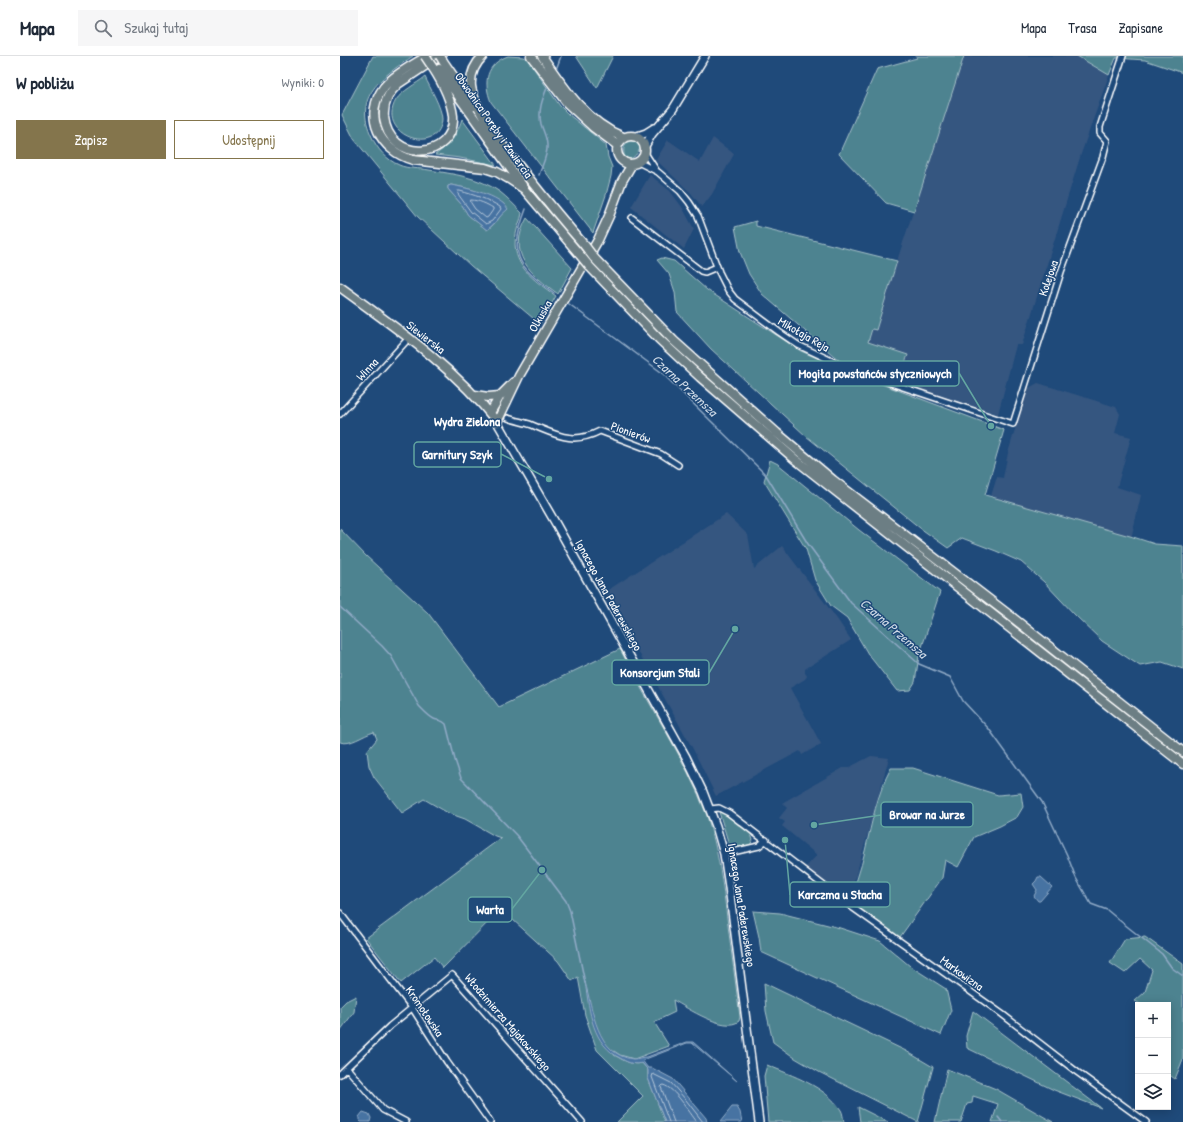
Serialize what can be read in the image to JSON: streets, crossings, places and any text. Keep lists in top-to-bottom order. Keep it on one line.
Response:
{"streets":{"main road":["Obwodnica Poręby i Zawiercia","Olkuska","Siewierska","Ignacego Jana Paderewskiego"],"street":["Kolejowa","Mikołaja Reja","Winna","Pionierów","Markowizna","Kromołowska","Włodzimierza Majakowskiego"]},"crossings":[["Kolejowa","Mikołaja Reja"],["Olkuska","Siewierska"],["Olkuska","Ignacego Jana Paderewskiego"],["Siewierska","Winna"],["Siewierska","Ignacego Jana Paderewskiego"],["Ignacego Jana Paderewskiego","Markowizna"],["Kromołowska","Włodzimierza Majakowskiego"]],"districts":["Wydra Zielona"],"water":["Czarna Przemsza"],"places":["Mogiła powstańców styczniowych","Garnitury Szyk","Konsorcjum Stali","Browar na Jurze","Karczma u Stacha","Warta"],"page":{"header":"Mapa","search":"Szukaj tutaj","nav":["Mapa","Trasa","Zapisane"],"heading":["W pobliżu","Wyniki: 0"],"buttons":["Zapisz","Udostępnij"],"map_buttons":["+","−"]}}
